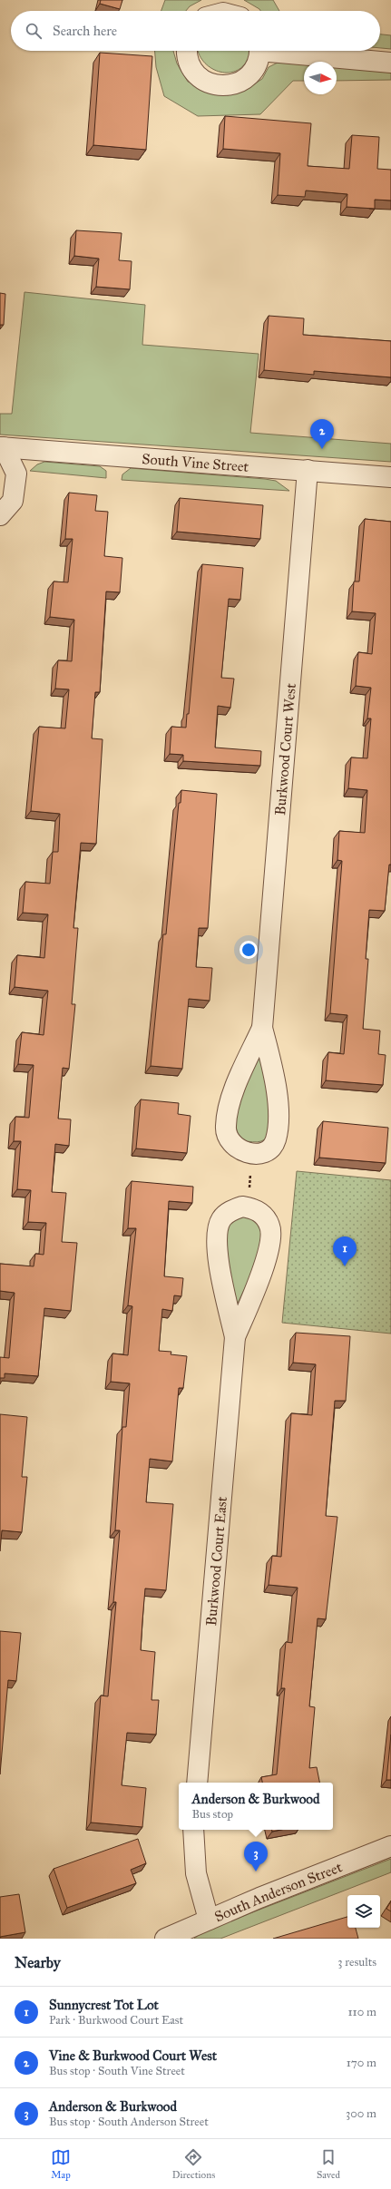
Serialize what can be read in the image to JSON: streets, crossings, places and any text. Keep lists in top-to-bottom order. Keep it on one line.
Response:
{"streets":{"street":["South Vine Street","Burkwood Court West","Burkwood Court East","South Anderson Street"]},"crossings":[["South Vine Street","Burkwood Court West"]],"north":"right","page":{"search":"Search here","pins":["2","1","3"],"popup":["Anderson & Burkwood","Bus stop"],"heading":["Nearby","3 results"],"list":[{"mark":"1","name":"Sunnycrest Tot Lot","note":"Park · Burkwood Court East","value":"110 m"},{"mark":"2","name":"Vine & Burkwood Court West","note":"Bus stop · South Vine Street","value":"170 m"},{"mark":"3","name":"Anderson & Burkwood","note":"Bus stop · South Anderson Street","value":"300 m"}],"nav":["Map","Directions","Saved"]}}
